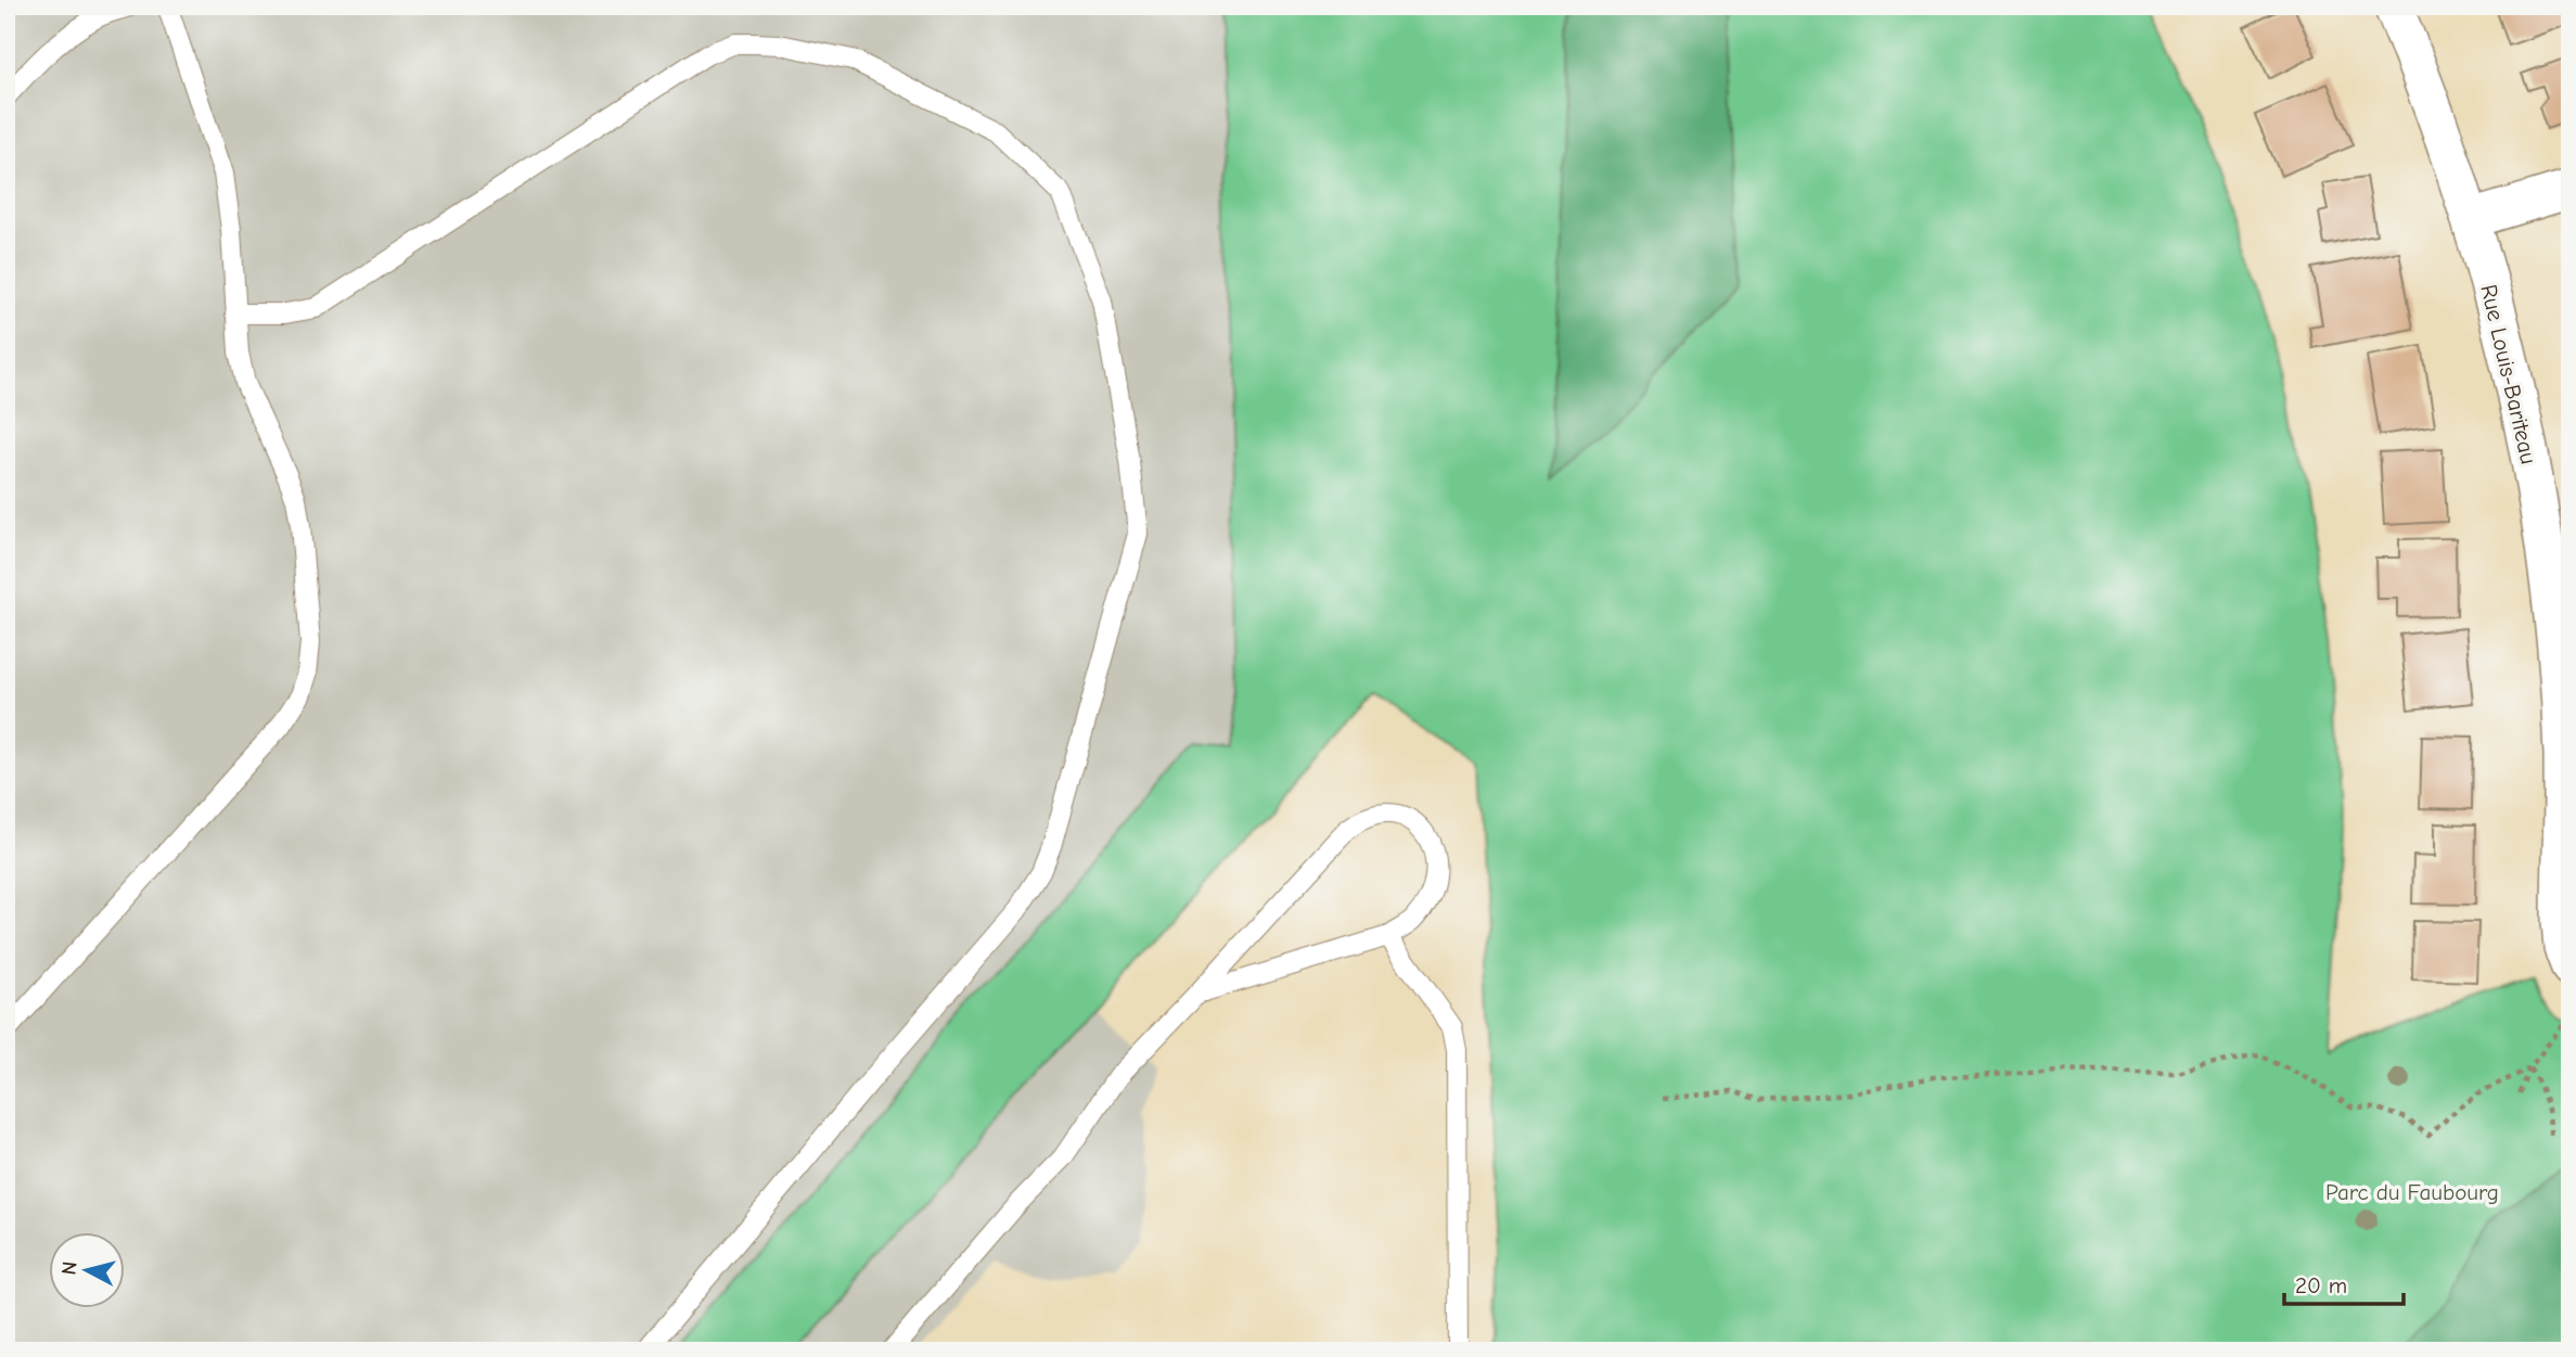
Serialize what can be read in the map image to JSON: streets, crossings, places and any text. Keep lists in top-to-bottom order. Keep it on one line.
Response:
{"streets":{"street":["Rue Louis-Bariteau"]},"parks":["Parc du Faubourg"],"scale_bar":"20 m","north":"left"}
